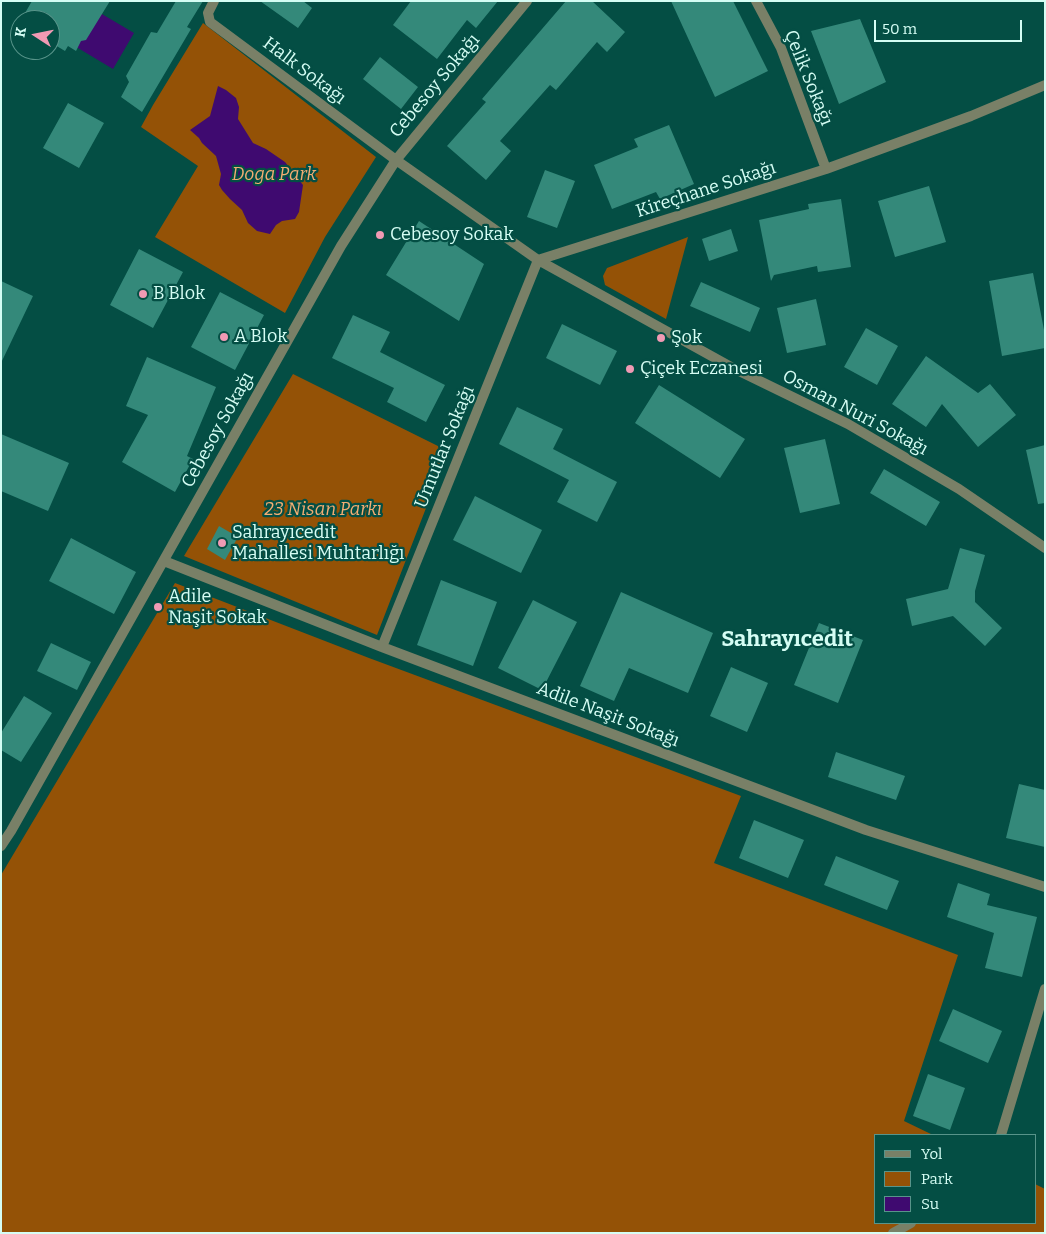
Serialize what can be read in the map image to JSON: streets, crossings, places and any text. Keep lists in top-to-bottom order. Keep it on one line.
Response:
{"streets":{"street":["Halk Sokağı","Çelik Sokağı","Cebesoy Sokağı","Kireçhane Sokağı","Osman Nuri Sokağı","Umutlar Sokağı","Adile Naşit Sokağı"]},"crossings":[["Halk Sokağı","Cebesoy Sokağı"],["Çelik Sokağı","Kireçhane Sokağı"],["Cebesoy Sokağı","Adile Naşit Sokağı"],["Kireçhane Sokağı","Osman Nuri Sokağı"],["Kireçhane Sokağı","Umutlar Sokağı"],["Osman Nuri Sokağı","Umutlar Sokağı"],["Umutlar Sokağı","Adile Naşit Sokağı"]],"districts":["Sahrayıcedit"],"parks":["Doga Park","23 Nisan Parkı"],"places":["Cebesoy Sokak","B Blok","A Blok","Şok","Çiçek Eczanesi","Sahrayıcedit Mahallesi Muhtarlığı","Adile Naşit Sokak"],"legend":["Yol","Park","Su"],"scale_bar":"50 m","north":"left"}
